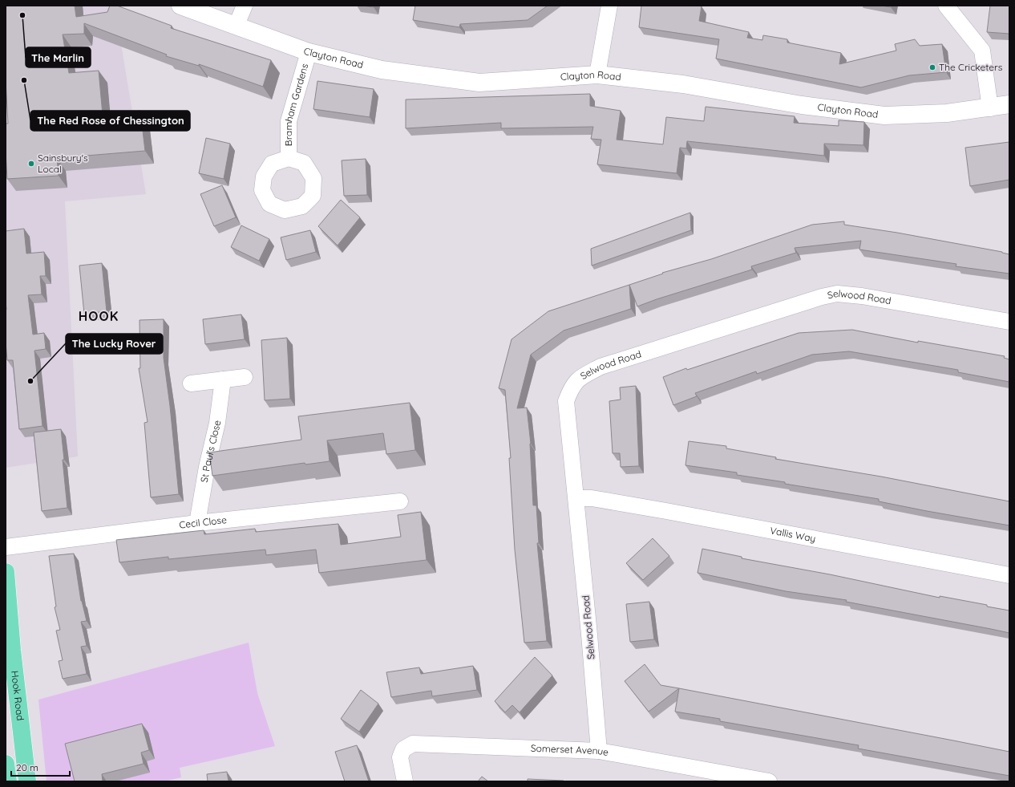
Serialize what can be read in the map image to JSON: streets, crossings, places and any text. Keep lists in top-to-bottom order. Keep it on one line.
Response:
{"streets":{"highway":["Hook Road"],"street":["Clayton Road","Bramham Gardens","Selwood Road","St Paul's Close","Cecil Close","Vallis Way","Somerset Avenue"]},"crossings":[["Clayton Road","Bramham Gardens"],["Selwood Road","Vallis Way"],["Selwood Road","Somerset Avenue"],["St Paul's Close","Cecil Close"]],"districts":["HOOK"],"places":["The Marlin","The Cricketers","The Red Rose of Chessington","Sainsbury's Local","The Lucky Rover"],"scale_bar":"20 m"}
